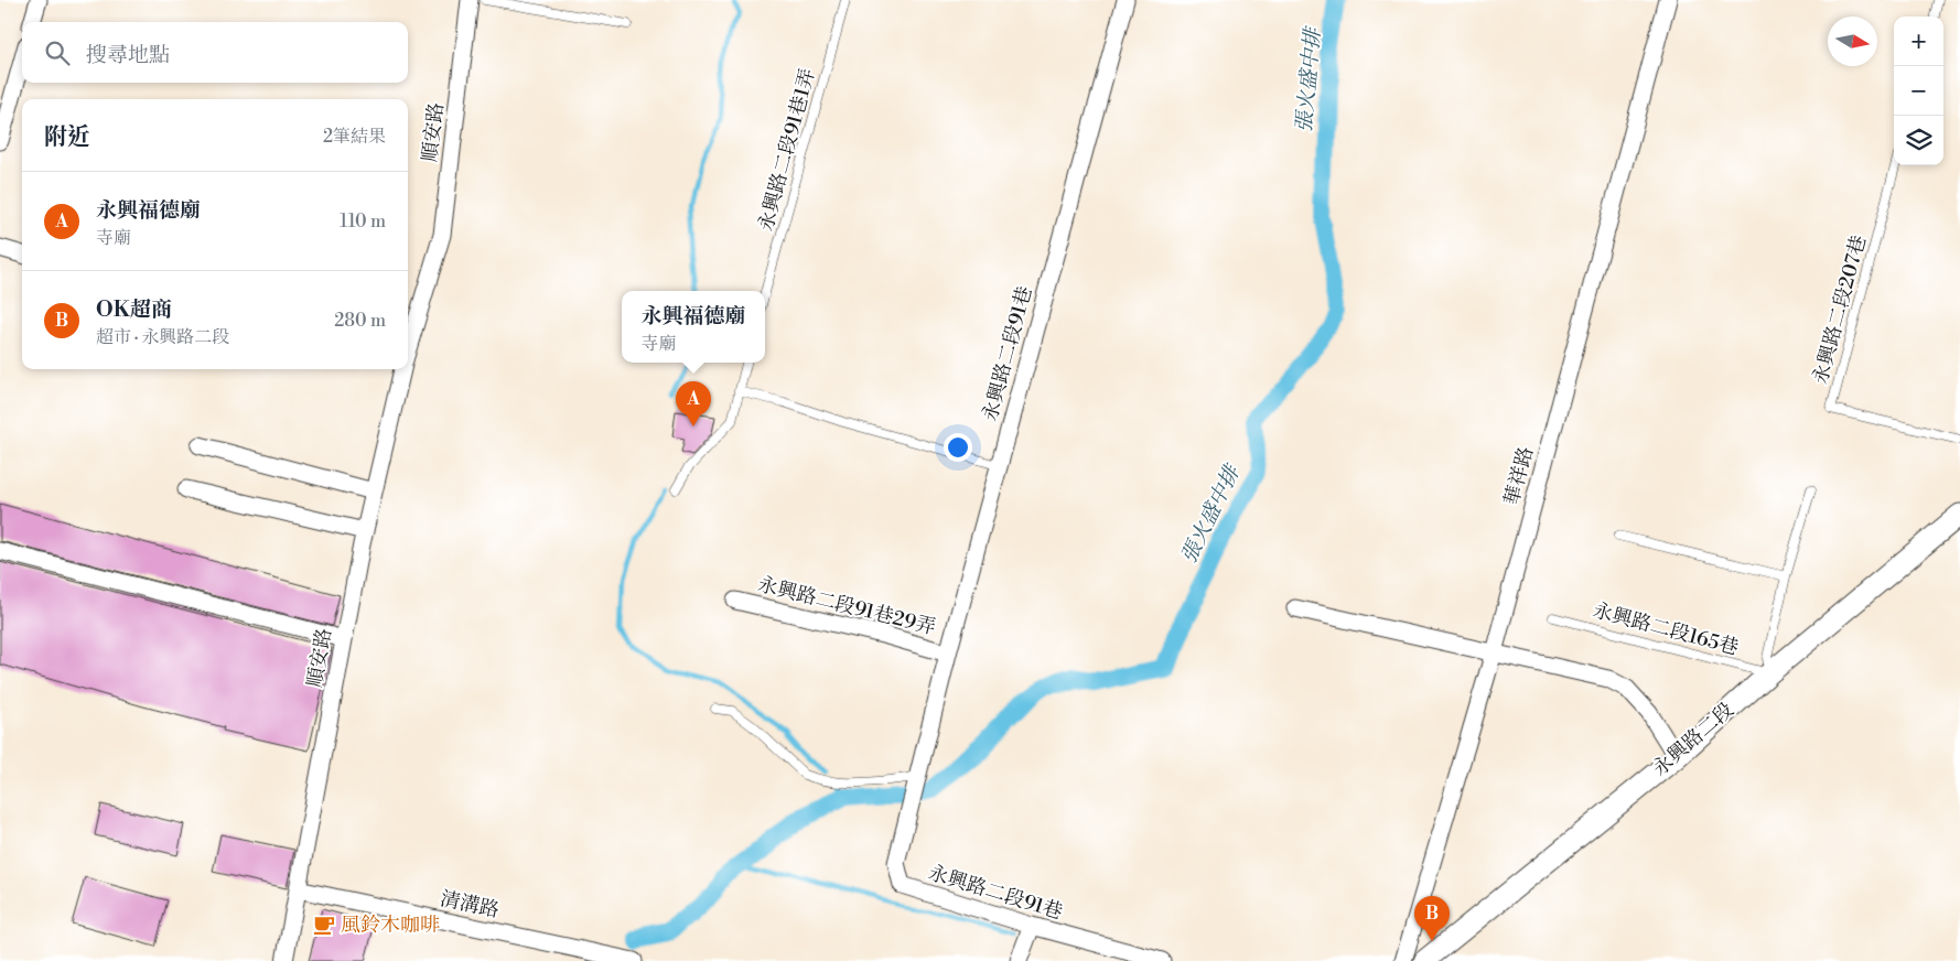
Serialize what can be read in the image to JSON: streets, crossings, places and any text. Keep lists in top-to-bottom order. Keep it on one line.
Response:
{"streets":{"street":["順安路","永興路二段91巷","華祥路","永興路二段91巷29弄","永興路二段","清溝路"],"lane":["永興路二段91巷1弄","永興路二段207巷","永興路二段165巷"]},"crossings":[["順安路","清溝路"],["永興路二段91巷","永興路二段91巷29弄"],["永興路二段165巷","永興路二段"]],"water":["張火盛中排"],"places":{"cafe":["風鈴木咖啡"]},"north":"right","page":{"map_buttons":["+","−"],"search":"搜尋地點","heading":["附近","2筆結果"],"list":[{"mark":"A","name":"永興福德廟","note":"寺廟","value":"110 m"},{"mark":"B","name":"OK超商","note":"超市 · 永興路二段","value":"280 m"}],"popup":["永興福德廟","寺廟"],"pins":["A","B"]}}
